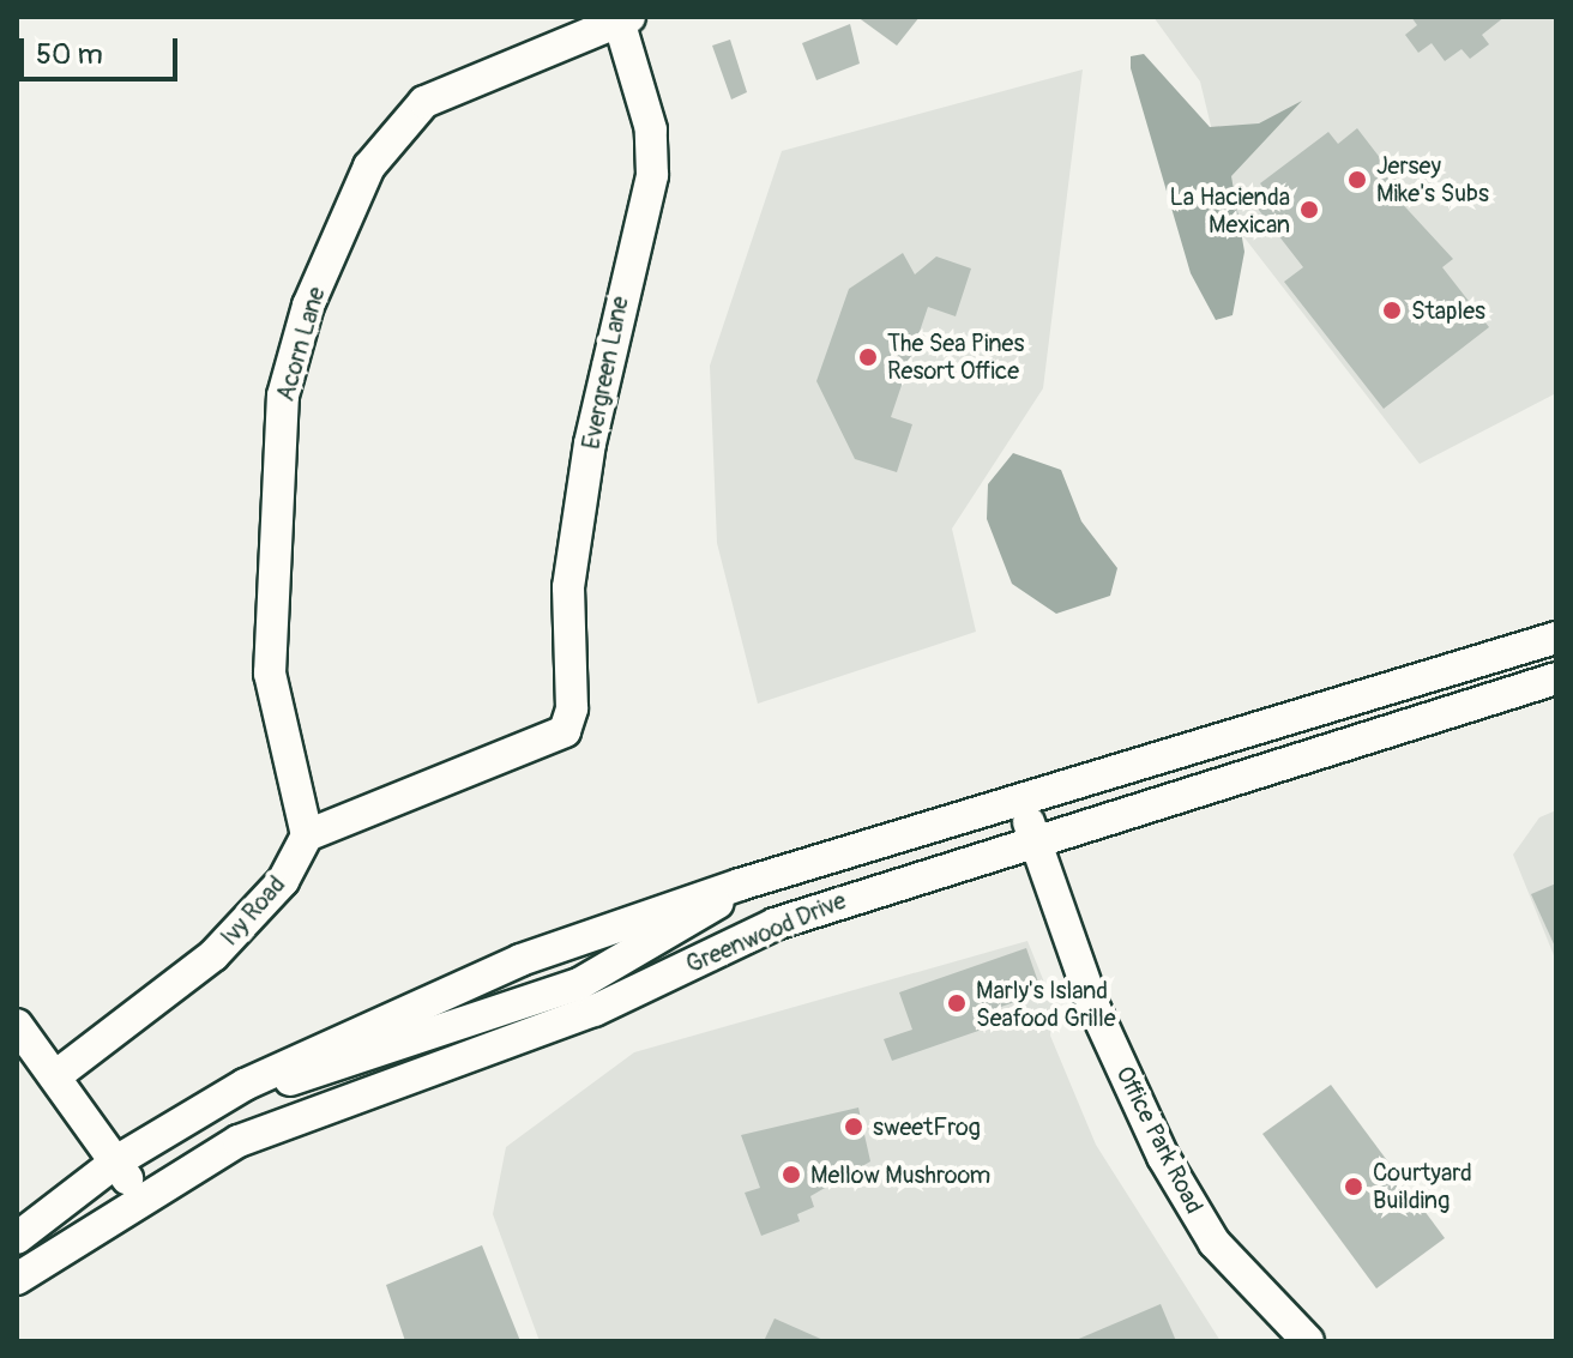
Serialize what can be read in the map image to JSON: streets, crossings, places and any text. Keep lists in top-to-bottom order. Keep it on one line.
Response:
{"streets":{"street":["Acorn Lane","Evergreen Lane","Ivy Road","Greenwood Drive","Office Park Road"]},"crossings":[["Acorn Lane","Evergreen Lane"],["Acorn Lane","Ivy Road"],["Evergreen Lane","Ivy Road"],["Greenwood Drive","Office Park Road"]],"places":["Jersey Mike's Subs","La Hacienda Mexican","Staples","The Sea Pines Resort Office","Marly's Island Seafood Grille","sweetFrog","Mellow Mushroom","Courtyard Building"],"scale_bar":"50 m"}
